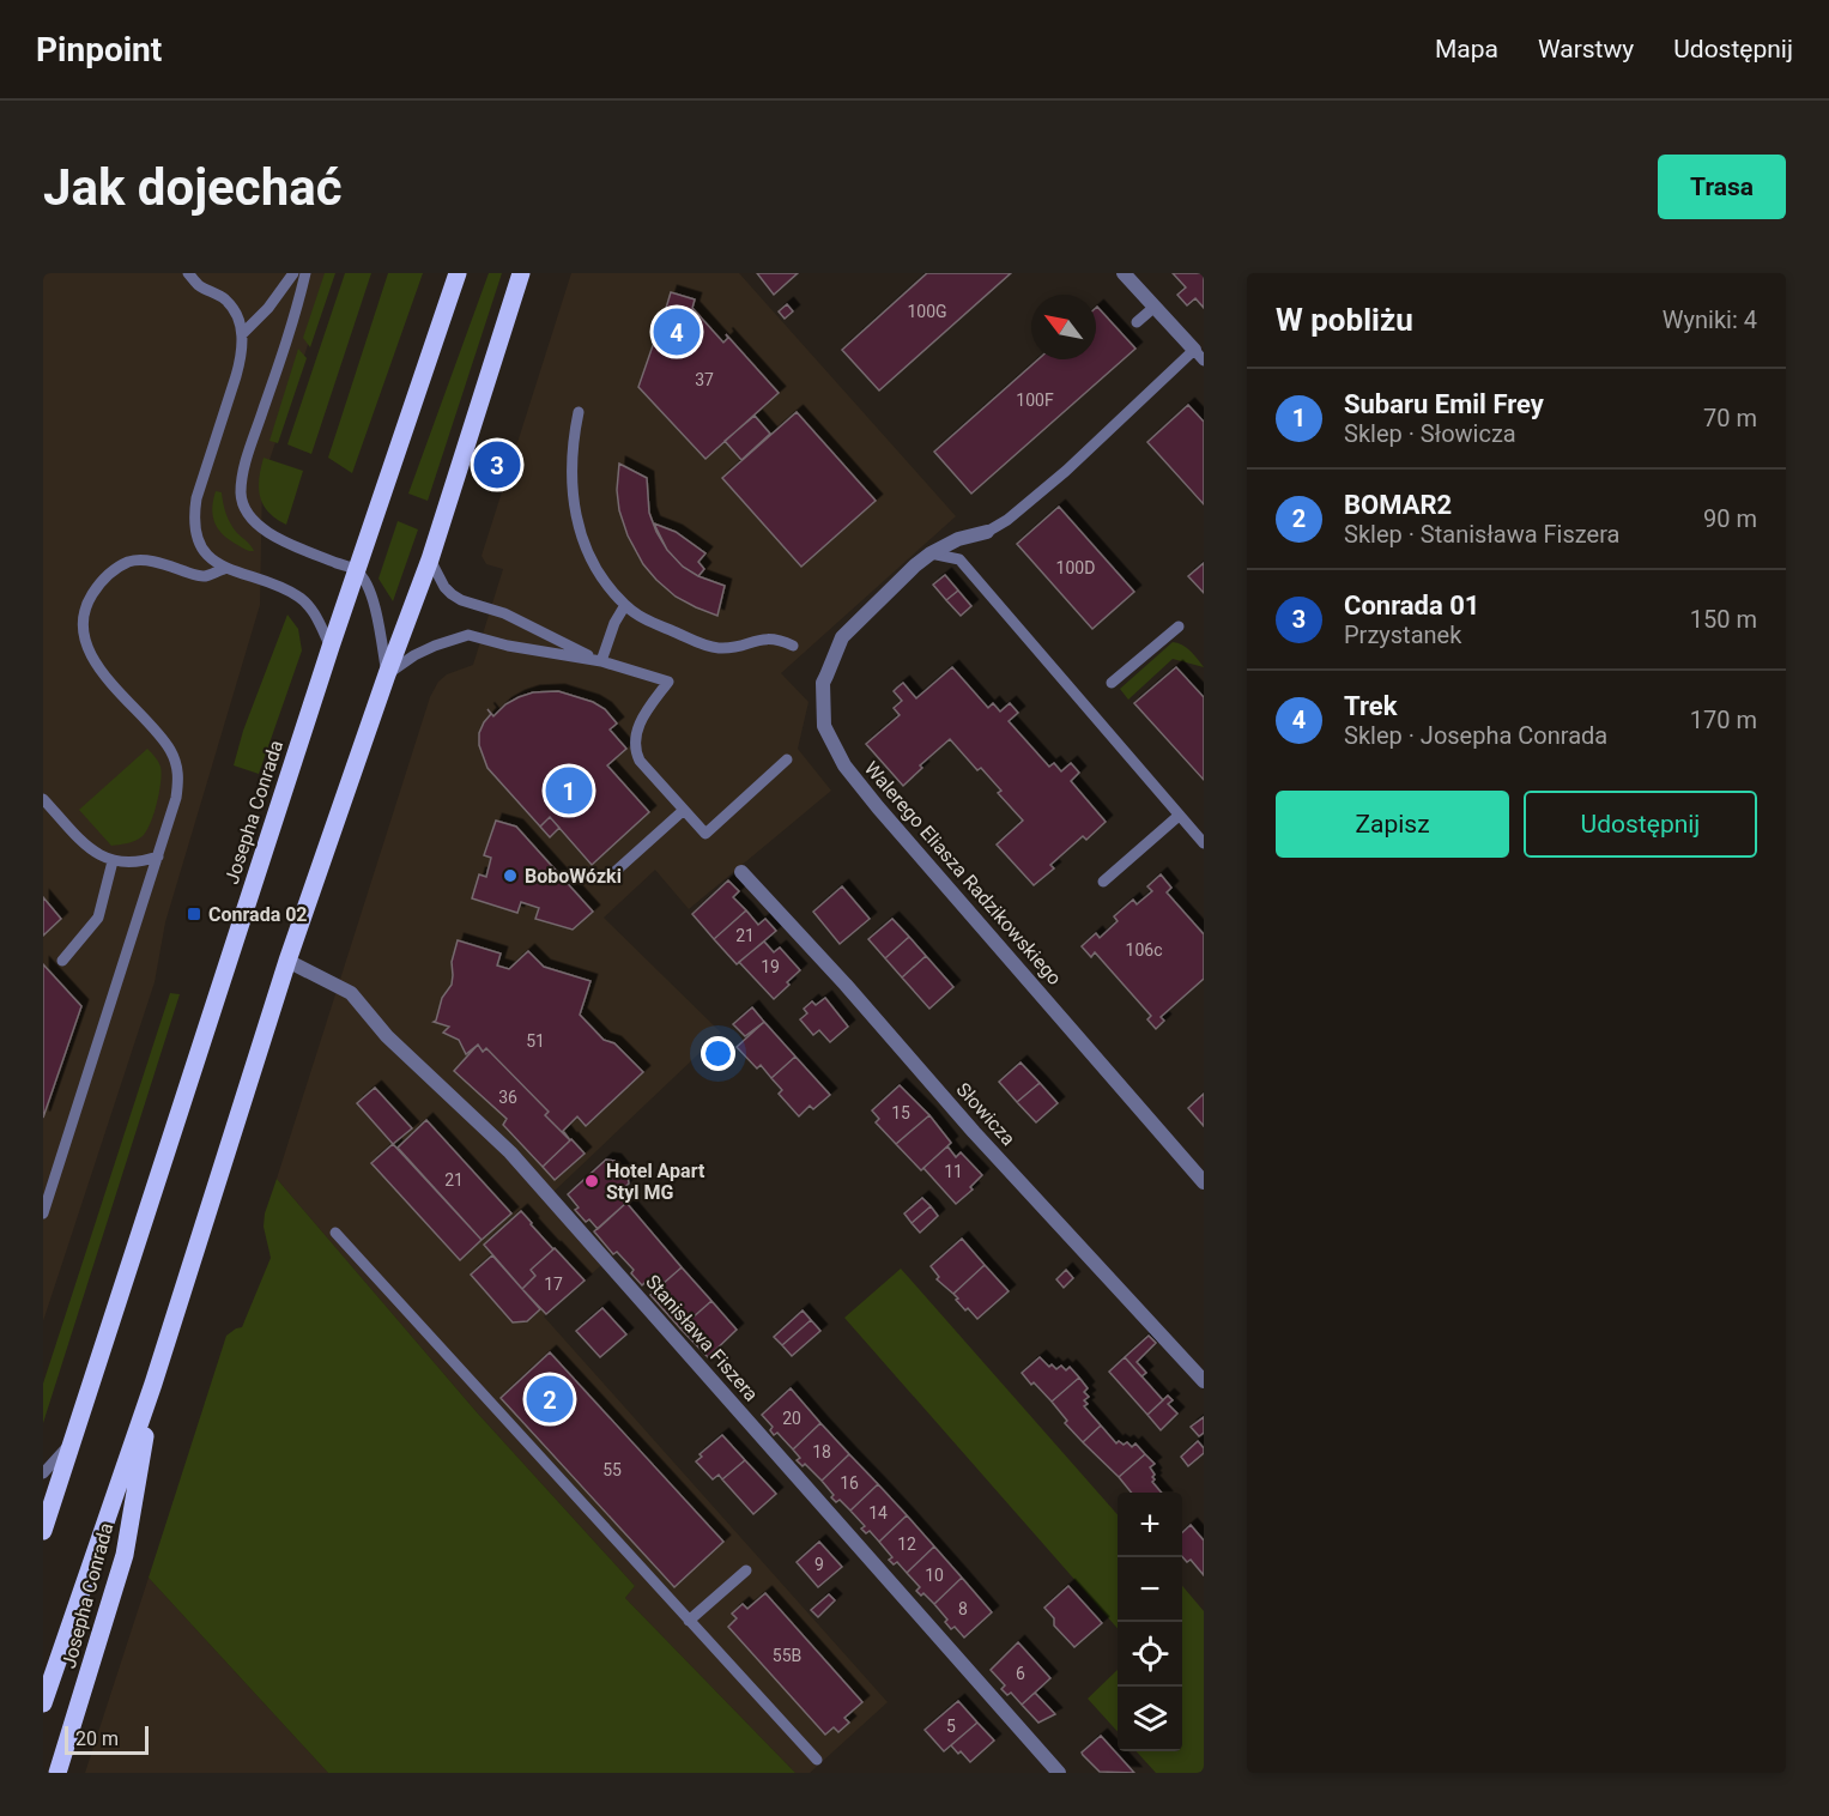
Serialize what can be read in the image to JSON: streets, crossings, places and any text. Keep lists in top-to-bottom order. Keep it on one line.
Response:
{"streets":{"main road":["Josepha Conrada"],"street":["Walerego Eliasza Radzikowskiego","Słowicza","Stanisława Fiszera"]},"crossings":[["Josepha Conrada","Stanisława Fiszera"]],"places":{"other":["BoboWózki","Hotel Apart Styl MG"],"transit":["Conrada 02"]},"house_numbers":["100G","37","100F","100D","21","106c","19","51","36","15","11","21","17","20","18","55","16","14","12","9","10","8","55B","6","5"],"scale_bar":"20 m","north":"top left","page":{"header":"Pinpoint","nav":["Mapa","Warstwy","Udostępnij"],"buttons":["Trasa",["Zapisz","Udostępnij"]],"title":"Jak dojechać","heading":["W pobliżu","Wyniki: 4"],"pins":["4","3","1","2"],"list":[{"mark":"1","name":"Subaru Emil Frey","note":"Sklep · Słowicza","value":"70 m"},{"mark":"2","name":"BOMAR2","note":"Sklep · Stanisława Fiszera","value":"90 m"},{"mark":"3","name":"Conrada 01","note":"Przystanek","value":"150 m"},{"mark":"4","name":"Trek","note":"Sklep · Josepha Conrada","value":"170 m"}],"map_buttons":["+","−"],"scale":"20 m"}}
